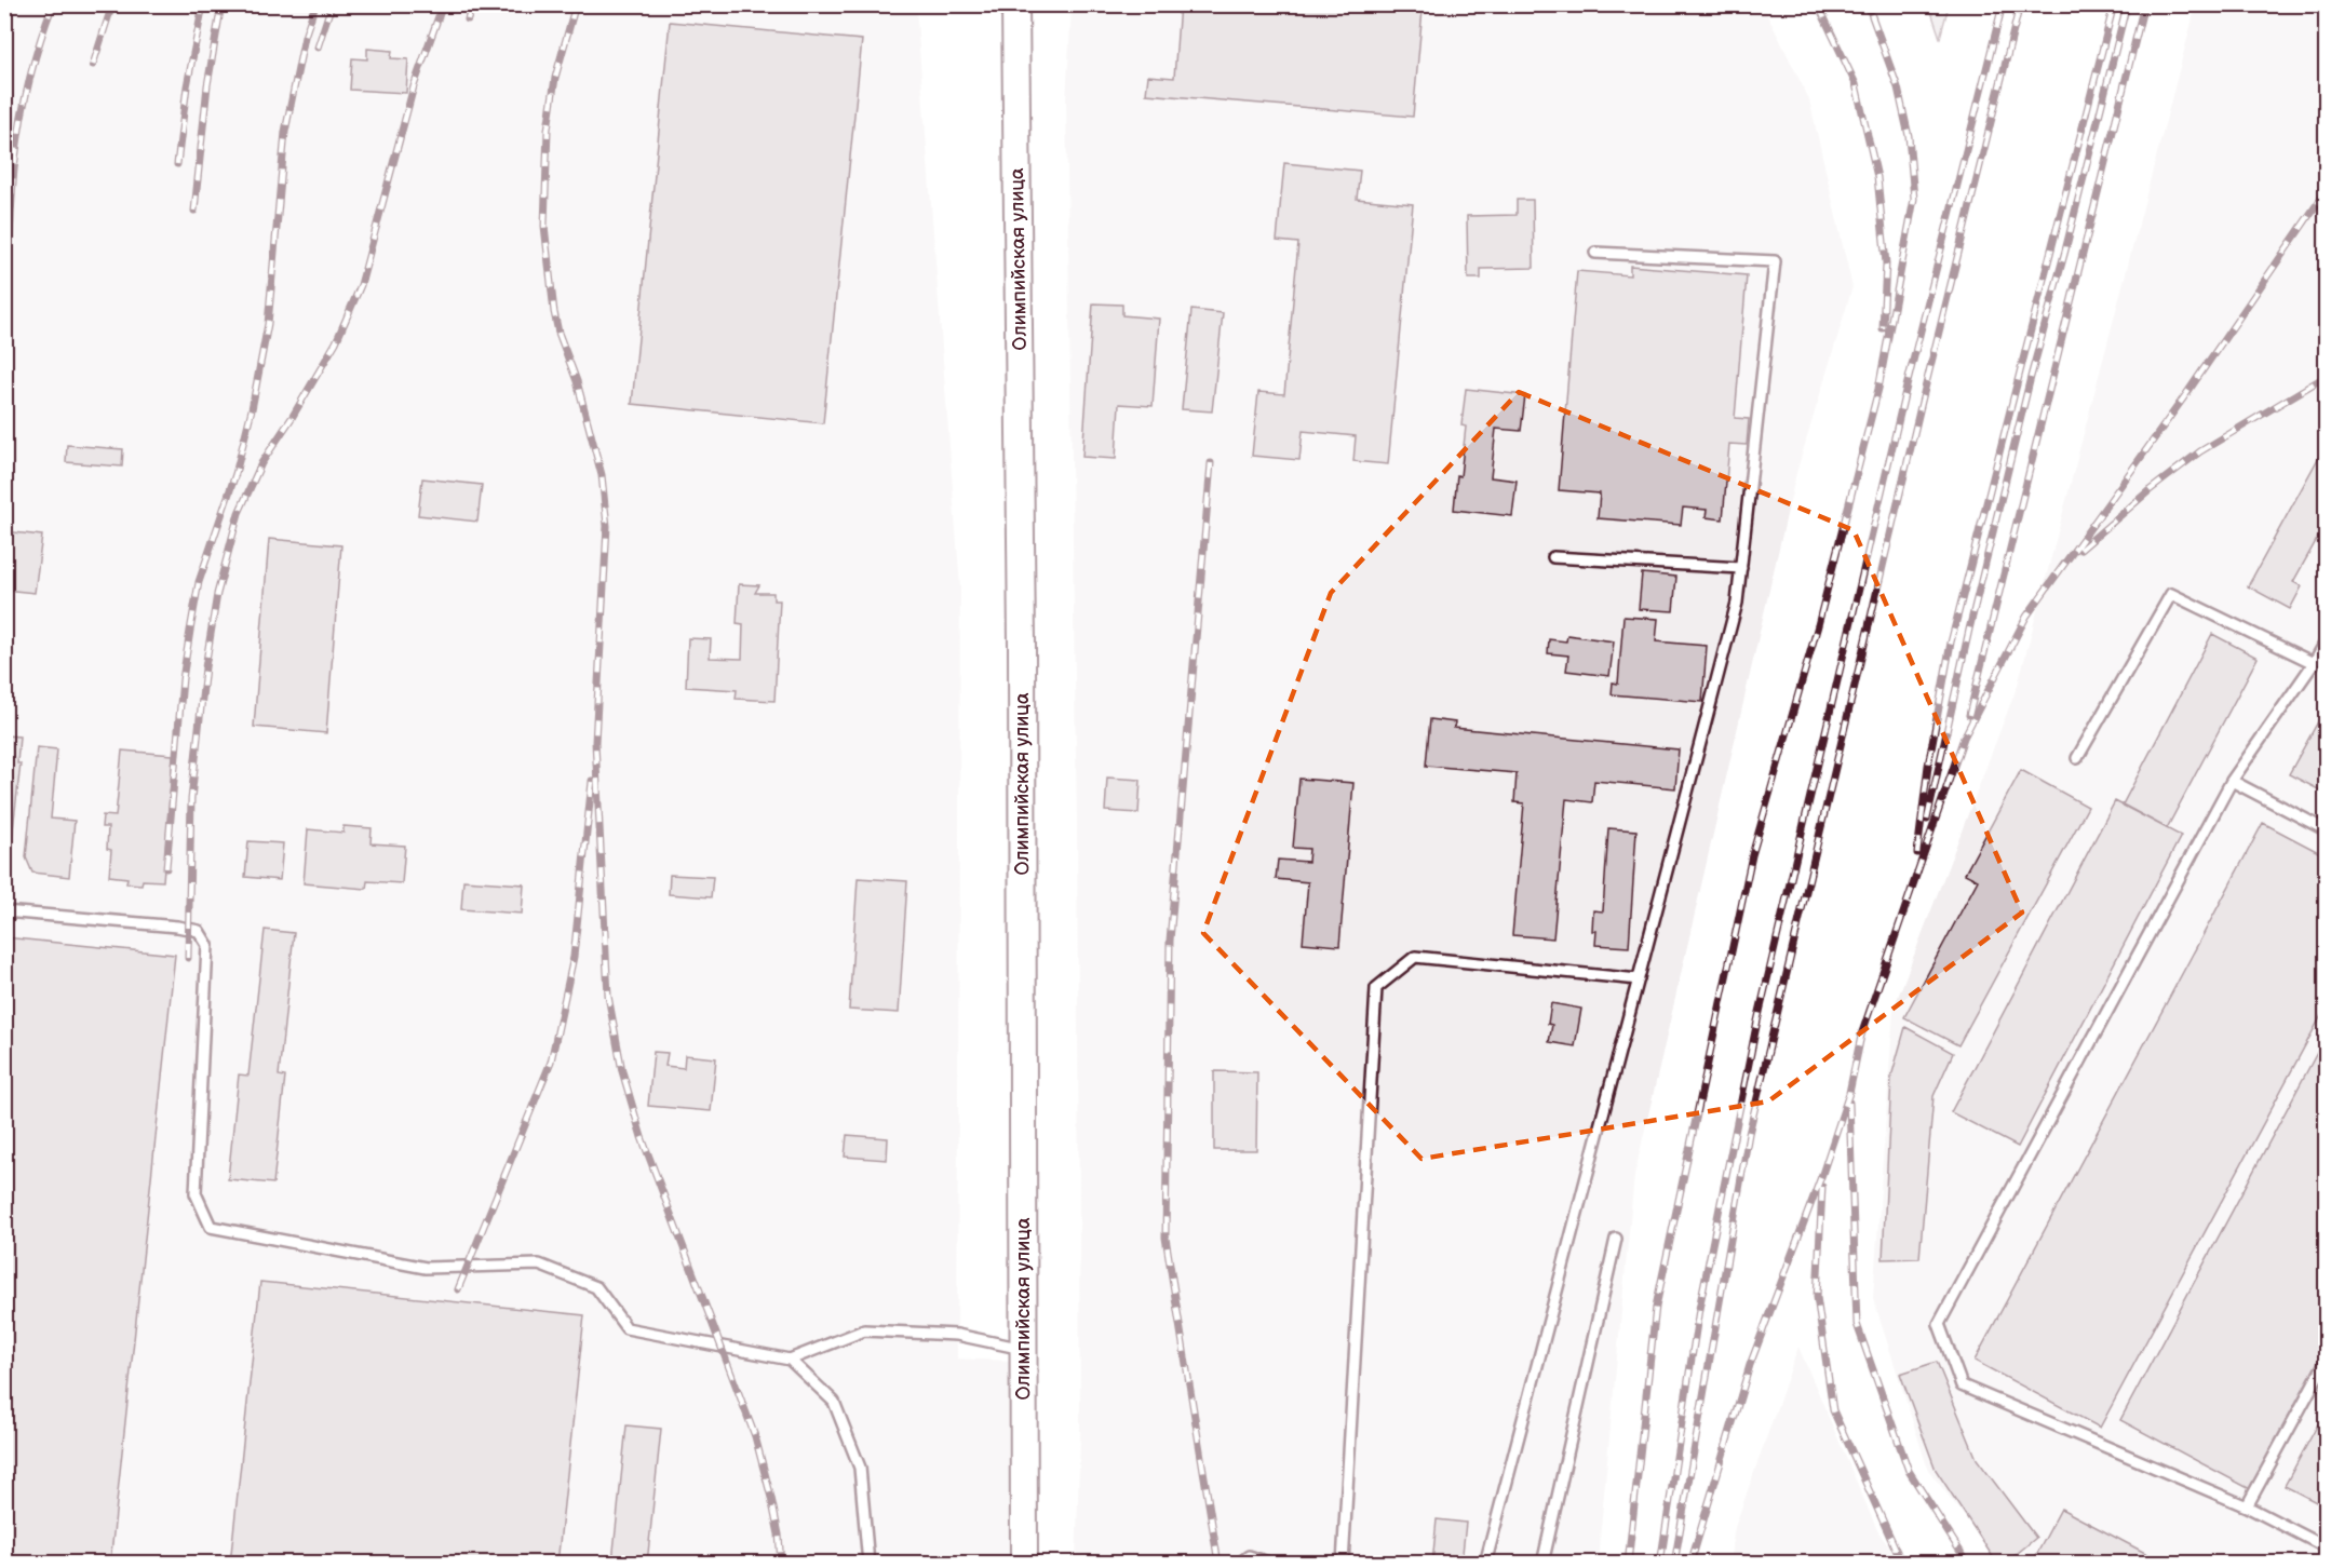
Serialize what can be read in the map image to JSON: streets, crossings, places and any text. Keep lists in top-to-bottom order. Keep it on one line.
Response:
{"streets":{"street":["Олимпийская улица"]}}
